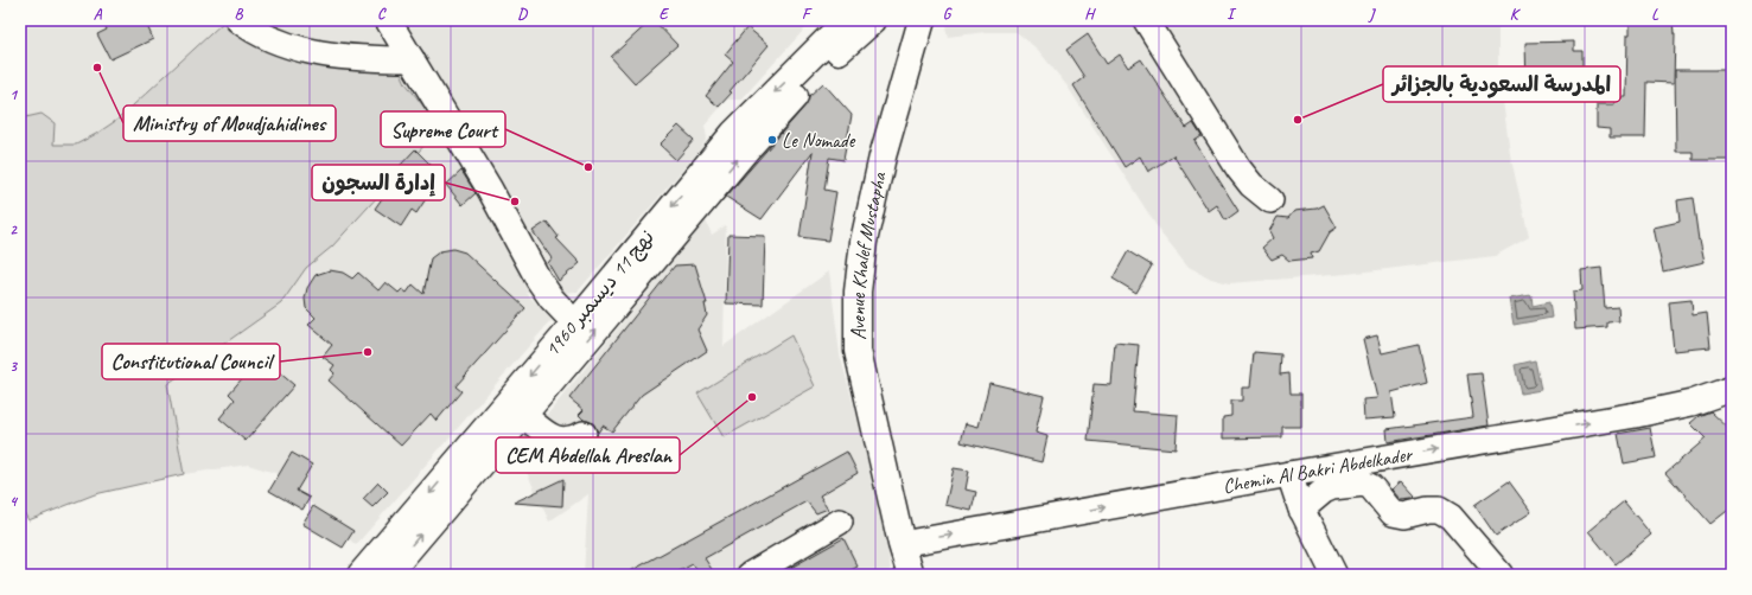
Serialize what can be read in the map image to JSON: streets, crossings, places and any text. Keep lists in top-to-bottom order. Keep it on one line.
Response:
{"streets":{"main road":["Avenue Khalef Mustapha","نهج 11 ديسمبر 1960"],"street":["Chemin Al Bakri Abdelkader"]},"crossings":[["Avenue Khalef Mustapha","Chemin Al Bakri Abdelkader"]],"one_way":["Chemin Al Bakri Abdelkader"],"places":["Ministry of Moudjahidines","المدرسة السعودية بالجزائر","Le Nomade","Supreme Court","إدارة السجون","Constitutional Council","CEM Abdellah Areslan"],"grid":{"columns":["A","B","C","D","E","F","G","H","I","J","K","L"],"rows":["1","2","3","4"]}}
